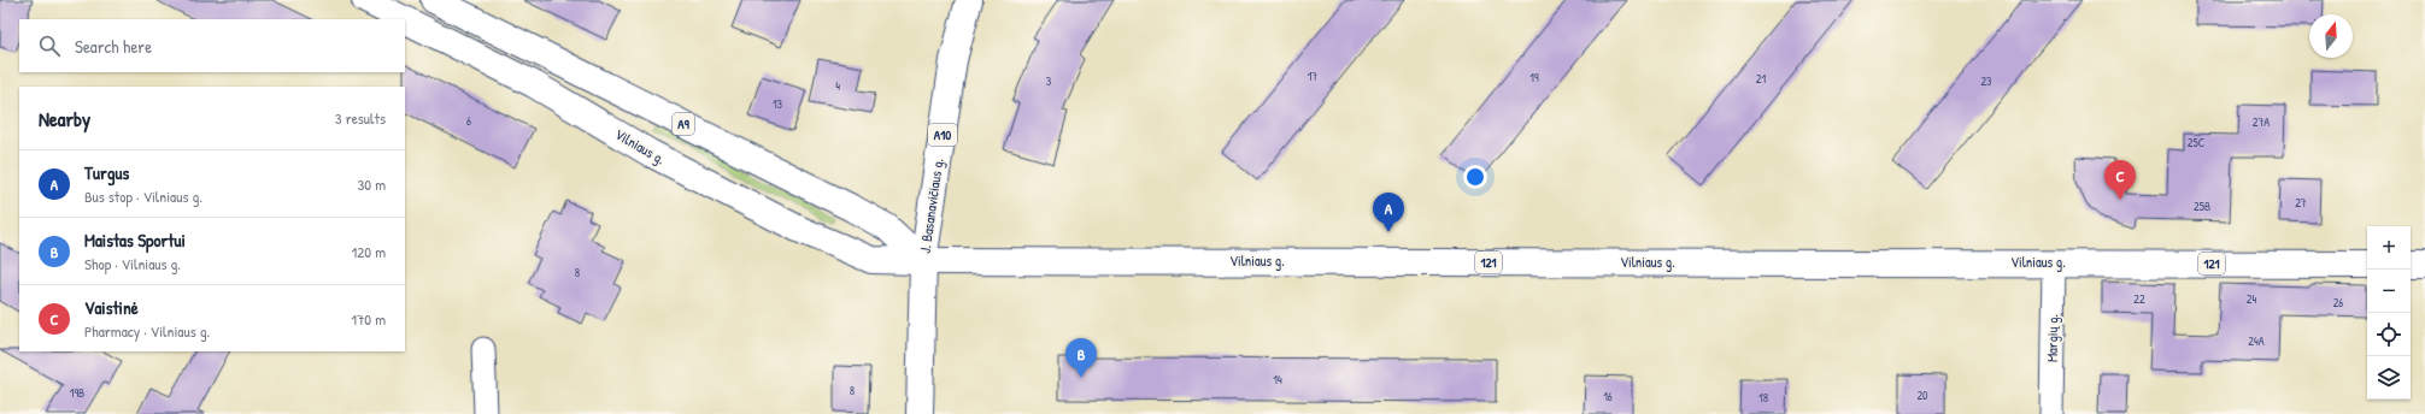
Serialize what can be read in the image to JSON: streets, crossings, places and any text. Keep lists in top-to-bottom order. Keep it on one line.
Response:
{"streets":{"main road":["A9","A10","Vilniaus g.","J. Basanavičiaus g.","121"],"street":["Margių g."]},"crossings":[["A9","Vilniaus g."],["A9","J. Basanavičiaus g."],["Vilniaus g.","J. Basanavičiaus g."],["Vilniaus g.","Margių g."]],"house_numbers":["17","19","21","3","23","4","13","6","27A","25C","27","25B","8","22","24","26","24A","14","8","19B","20","16","18"],"north":"top","page":{"search":"Search here","heading":["Nearby","3 results"],"list":[{"mark":"A","name":"Turgus","note":"Bus stop · Vilniaus g.","value":"30 m"},{"mark":"B","name":"Maistas Sportui","note":"Shop · Vilniaus g.","value":"120 m"},{"mark":"C","name":"Vaistinė","note":"Pharmacy · Vilniaus g.","value":"170 m"}],"pins":["C","A","B"],"map_buttons":["+","−"]}}
